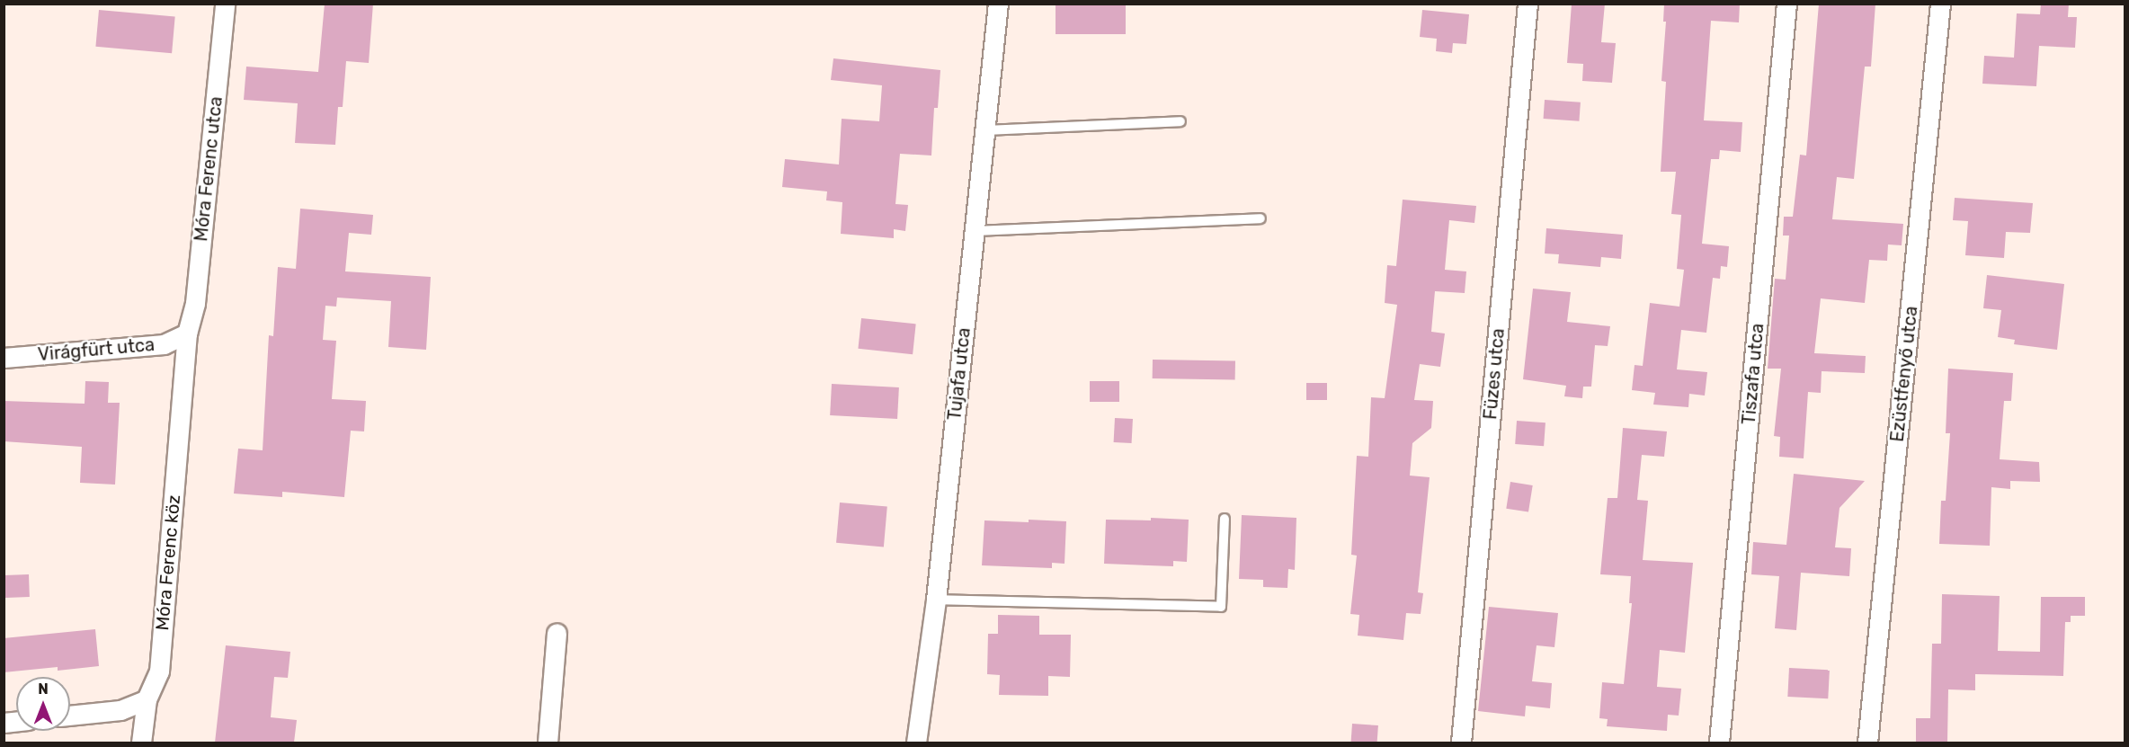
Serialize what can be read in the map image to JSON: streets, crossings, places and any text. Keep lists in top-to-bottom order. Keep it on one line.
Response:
{"streets":{"street":["Móra Ferenc utca","Virágfürt utca","Tujafa utca","Füzes utca","Tiszafa utca","Ezüstfenyő utca","Móra Ferenc köz"]},"crossings":[["Móra Ferenc utca","Virágfürt utca"],["Móra Ferenc utca","Móra Ferenc köz"],["Virágfürt utca","Móra Ferenc köz"]],"north":"top"}
